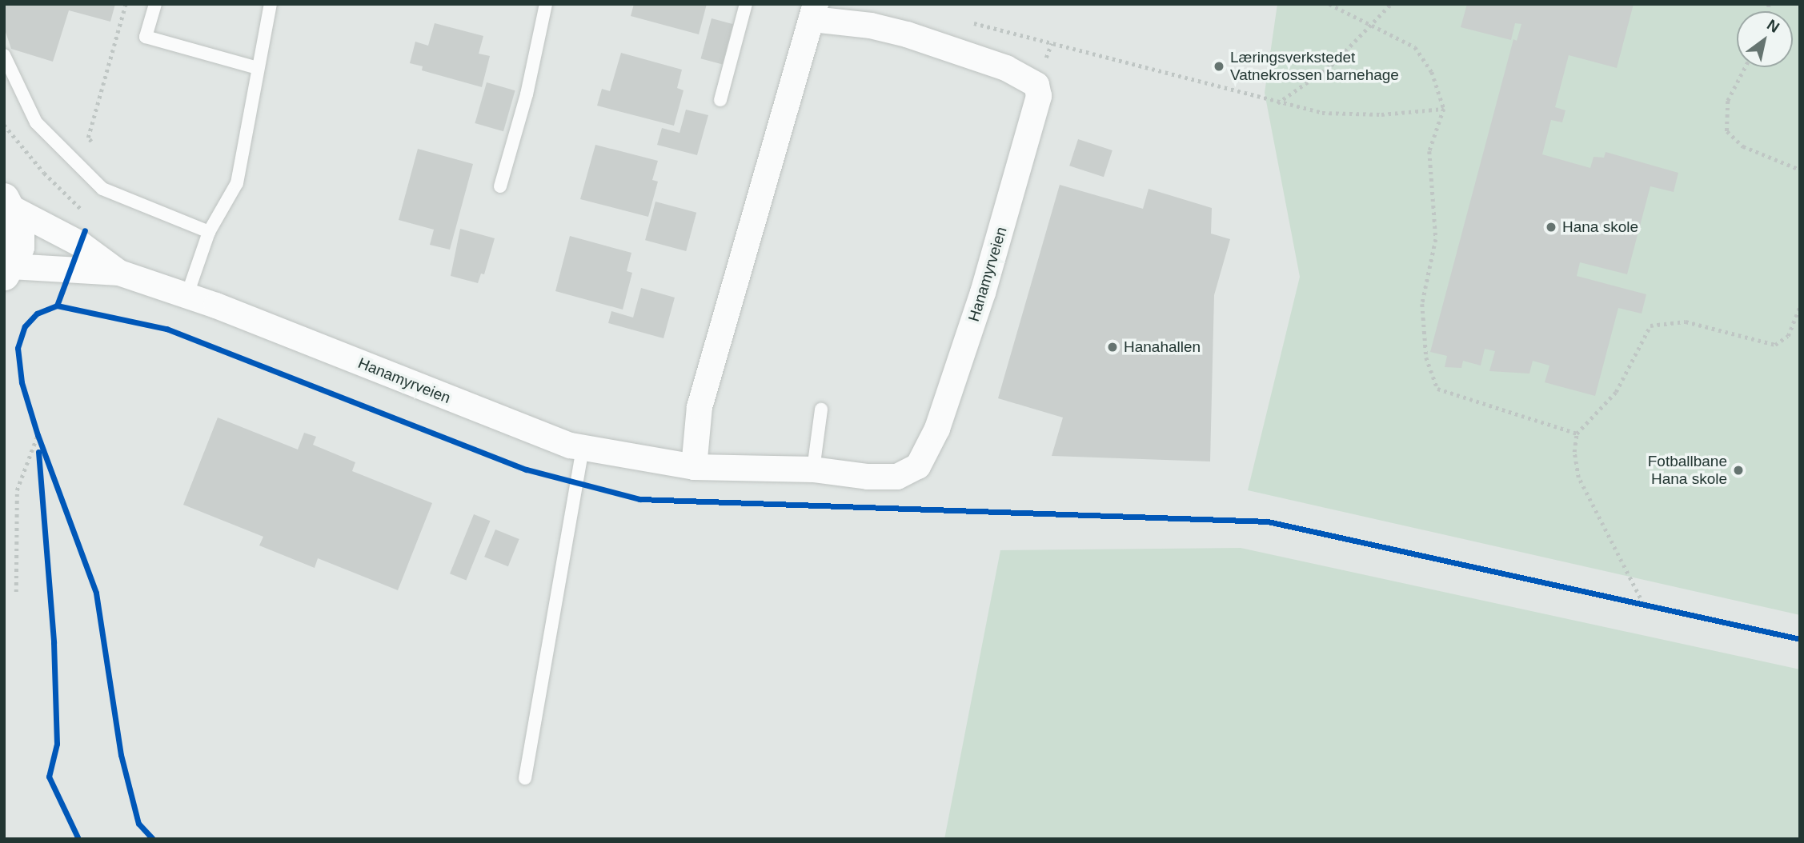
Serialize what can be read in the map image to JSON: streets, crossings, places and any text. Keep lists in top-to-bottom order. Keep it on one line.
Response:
{"streets":{"street":["Hanamyrveien"]},"places":["Læringsverkstedet Vatnekrossen barnehage","Hana skole","Hanahallen","Fotballbane Hana skole"],"north":"top right"}
